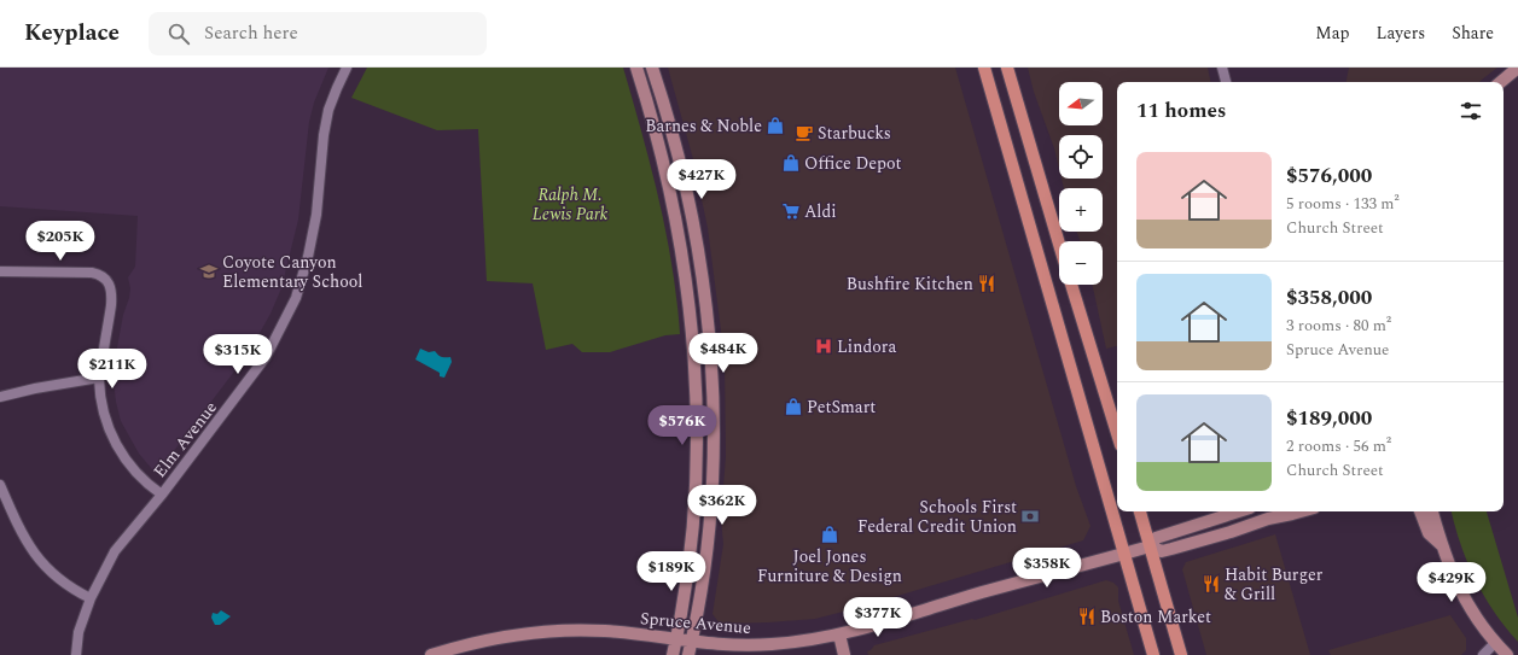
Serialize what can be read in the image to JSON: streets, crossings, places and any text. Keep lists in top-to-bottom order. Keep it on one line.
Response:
{"streets":{"street":["Elm Avenue","Spruce Avenue"]},"parks":["Ralph M. Lewis Park"],"places":{"shop":["Barnes & Noble","Office Depot","PetSmart","Joel Jones Furniture & Design"],"cafe":["Starbucks"],"supermarket":["Aldi"],"school or university":["Coyote Canyon Elementary School"],"restaurant":["Bushfire Kitchen","Habit Burger & Grill","Boston Market"],"hospital":["Lindora"],"bank":["Schools First Federal Credit Union"]},"north":"left","page":{"header":"Keyplace","search":"Search here","nav":["Map","Layers","Share"],"map_buttons":["+","−"],"heading":"11 homes","list":[{"name":"$576,000","note":"5 rooms · 133 m² · Church Street"},{"name":"$358,000","note":"3 rooms · 80 m² · Spruce Avenue"},{"name":"$189,000","note":"2 rooms · 56 m² · Church Street"}],"price":["$427K","$205K","$484K","$315K","$211K","$576K","$362K","$358K","$189K","$429K","$377K"]}}
